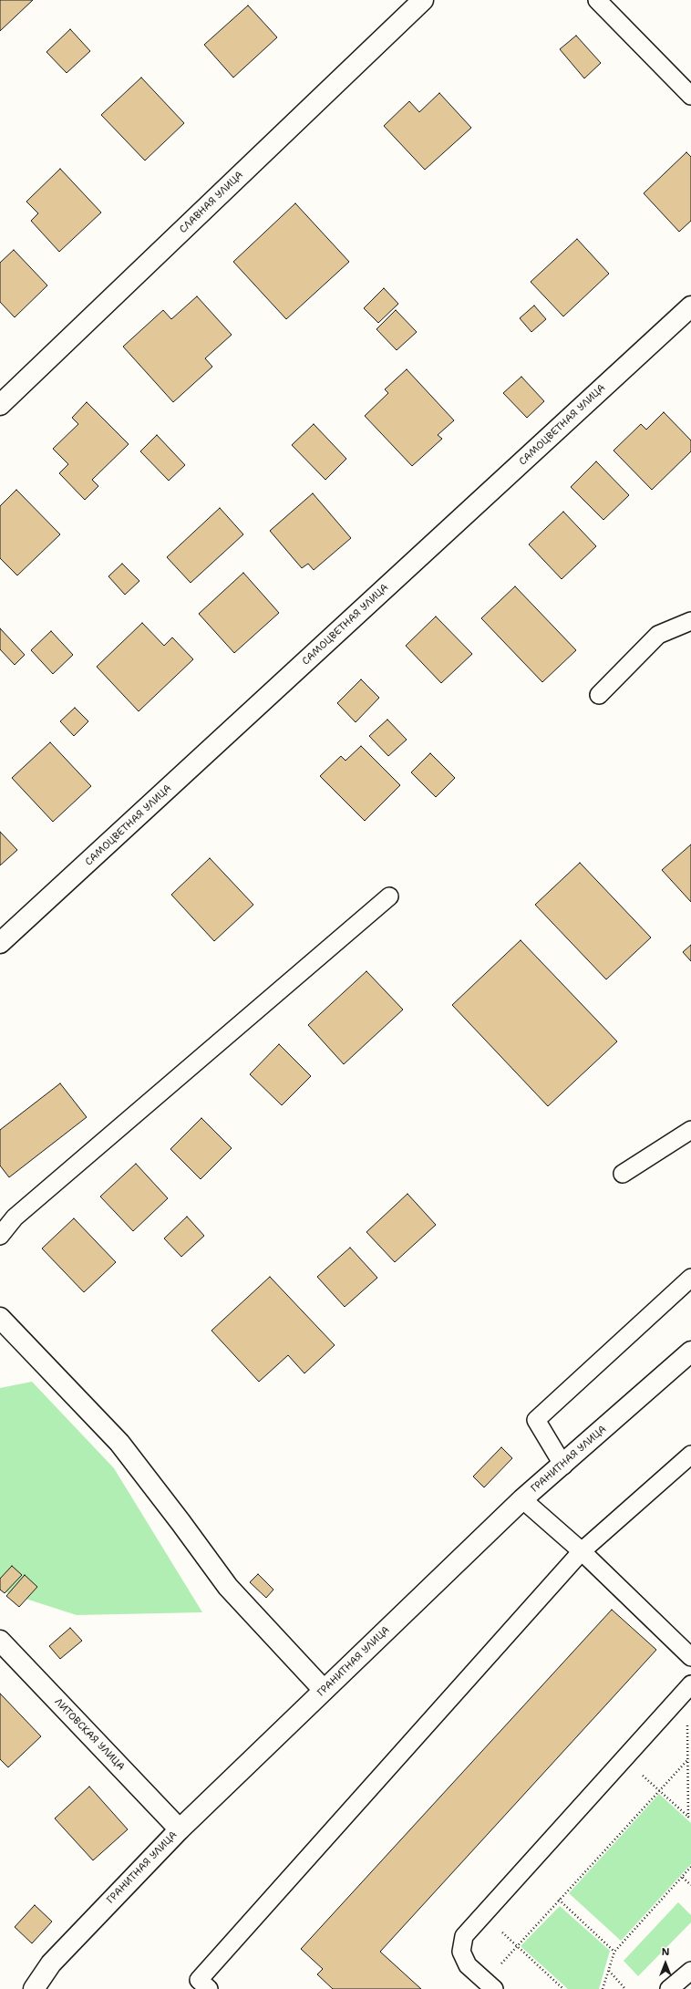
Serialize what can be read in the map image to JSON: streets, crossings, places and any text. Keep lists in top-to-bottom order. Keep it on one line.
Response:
{"streets":{"street":["СЛАВНАЯ УЛИЦА","САМОЦВЕТНАЯ УЛИЦА","ГРАНИТНАЯ УЛИЦА","ЛИТОВСКАЯ УЛИЦА"]},"crossings":[["ГРАНИТНАЯ УЛИЦА","ЛИТОВСКАЯ УЛИЦА"]],"north":"top"}
